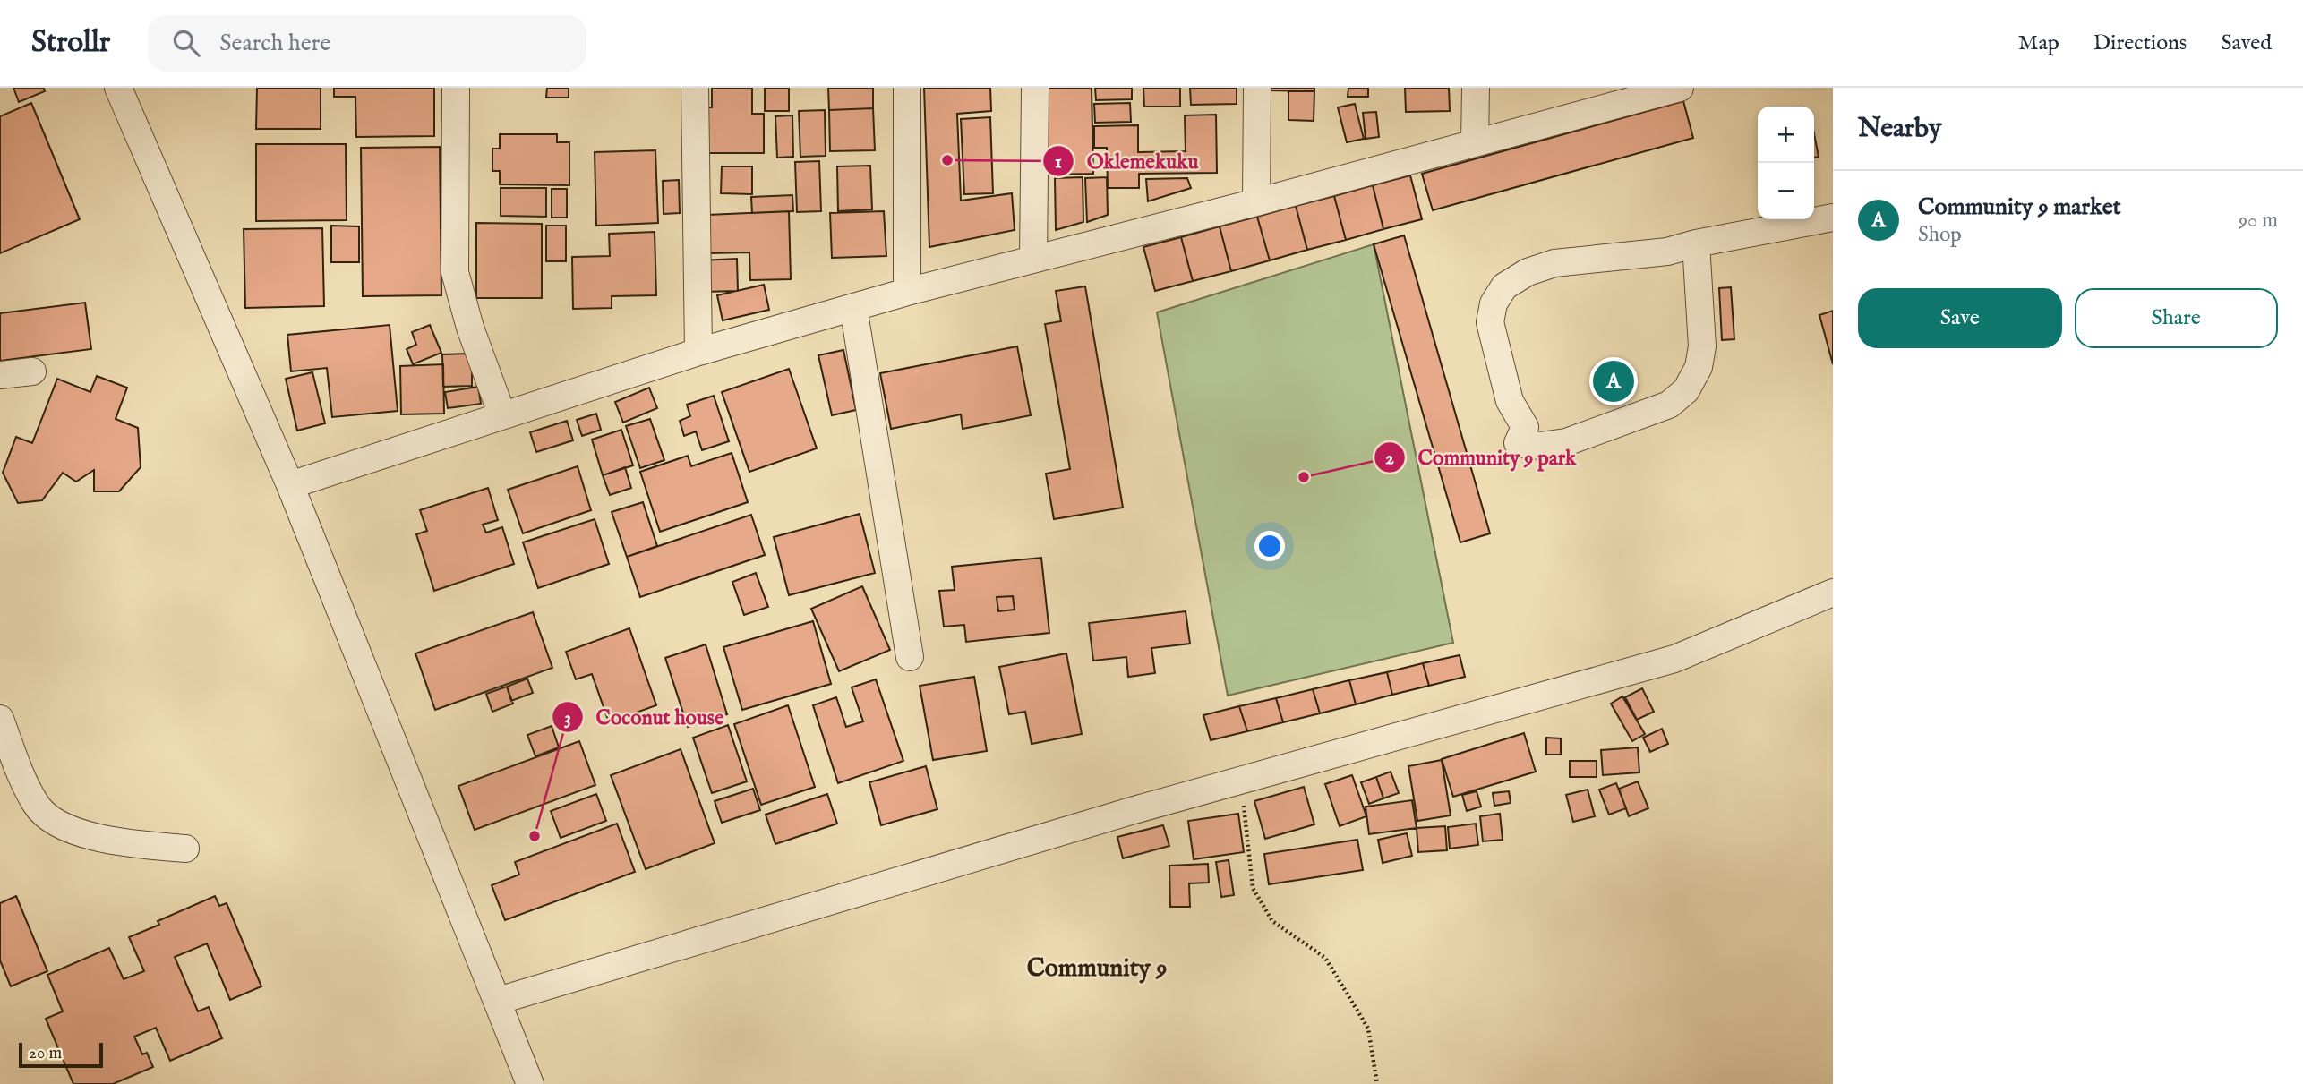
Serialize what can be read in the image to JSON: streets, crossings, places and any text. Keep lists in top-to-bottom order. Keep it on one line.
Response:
{"districts":["Community 9"],"places":["Oklemekuku","Community 9 park","Coconut house"],"scale_bar":"20 m","page":{"header":"Strollr","search":"Search here","nav":["Map","Directions","Saved"],"heading":"Nearby","map_buttons":["+","−"],"list":[{"mark":"A","name":"Community 9 market","note":"Shop","value":"90 m"}],"buttons":["Save","Share"],"pins":"A","scale":"20 m"}}
